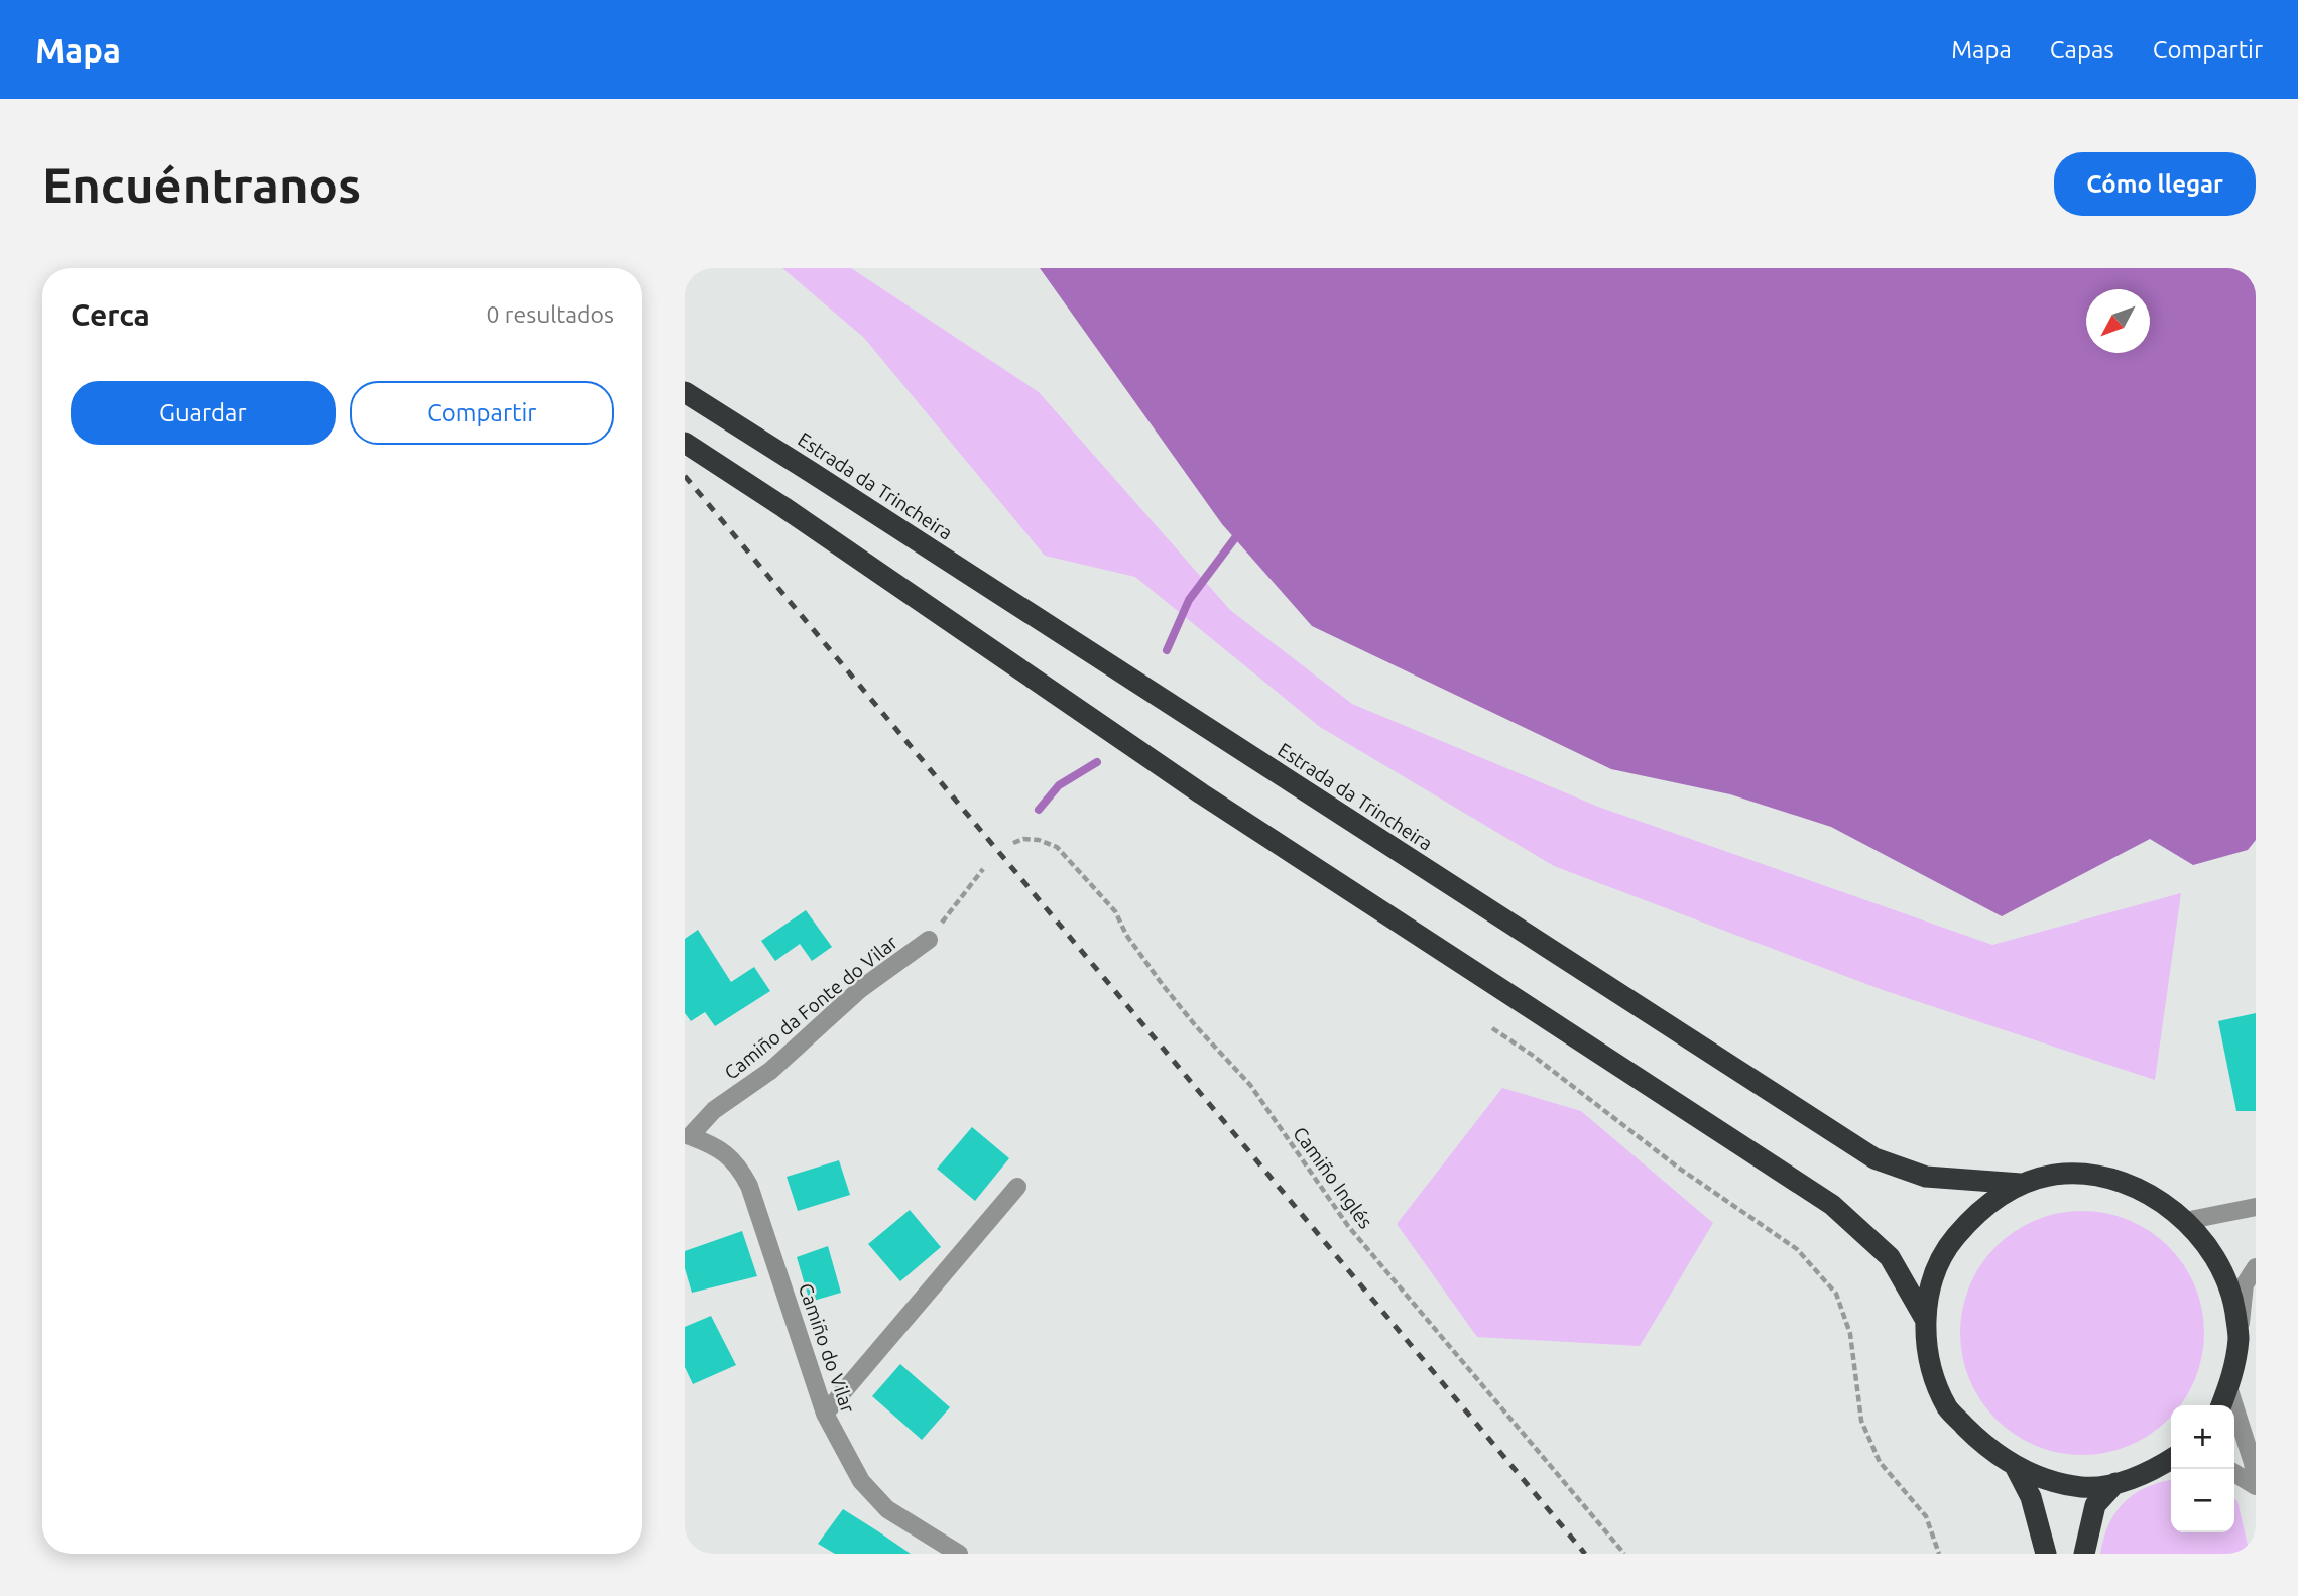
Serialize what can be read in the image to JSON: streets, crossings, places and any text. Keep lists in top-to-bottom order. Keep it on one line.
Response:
{"streets":{"highway":["Estrada da Trincheira"],"street":["Camiño da Fonte do Vilar","Camiño do Vilar"],"path":["Camiño Inglés"]},"crossings":[["Camiño da Fonte do Vilar","Camiño do Vilar"]],"north":"bottom left","page":{"header":"Mapa","nav":["Mapa","Capas","Compartir"],"buttons":["Cómo llegar",["Guardar","Compartir"]],"title":"Encuéntranos","heading":["Cerca","0 resultados"],"map_buttons":["+","−"]}}
